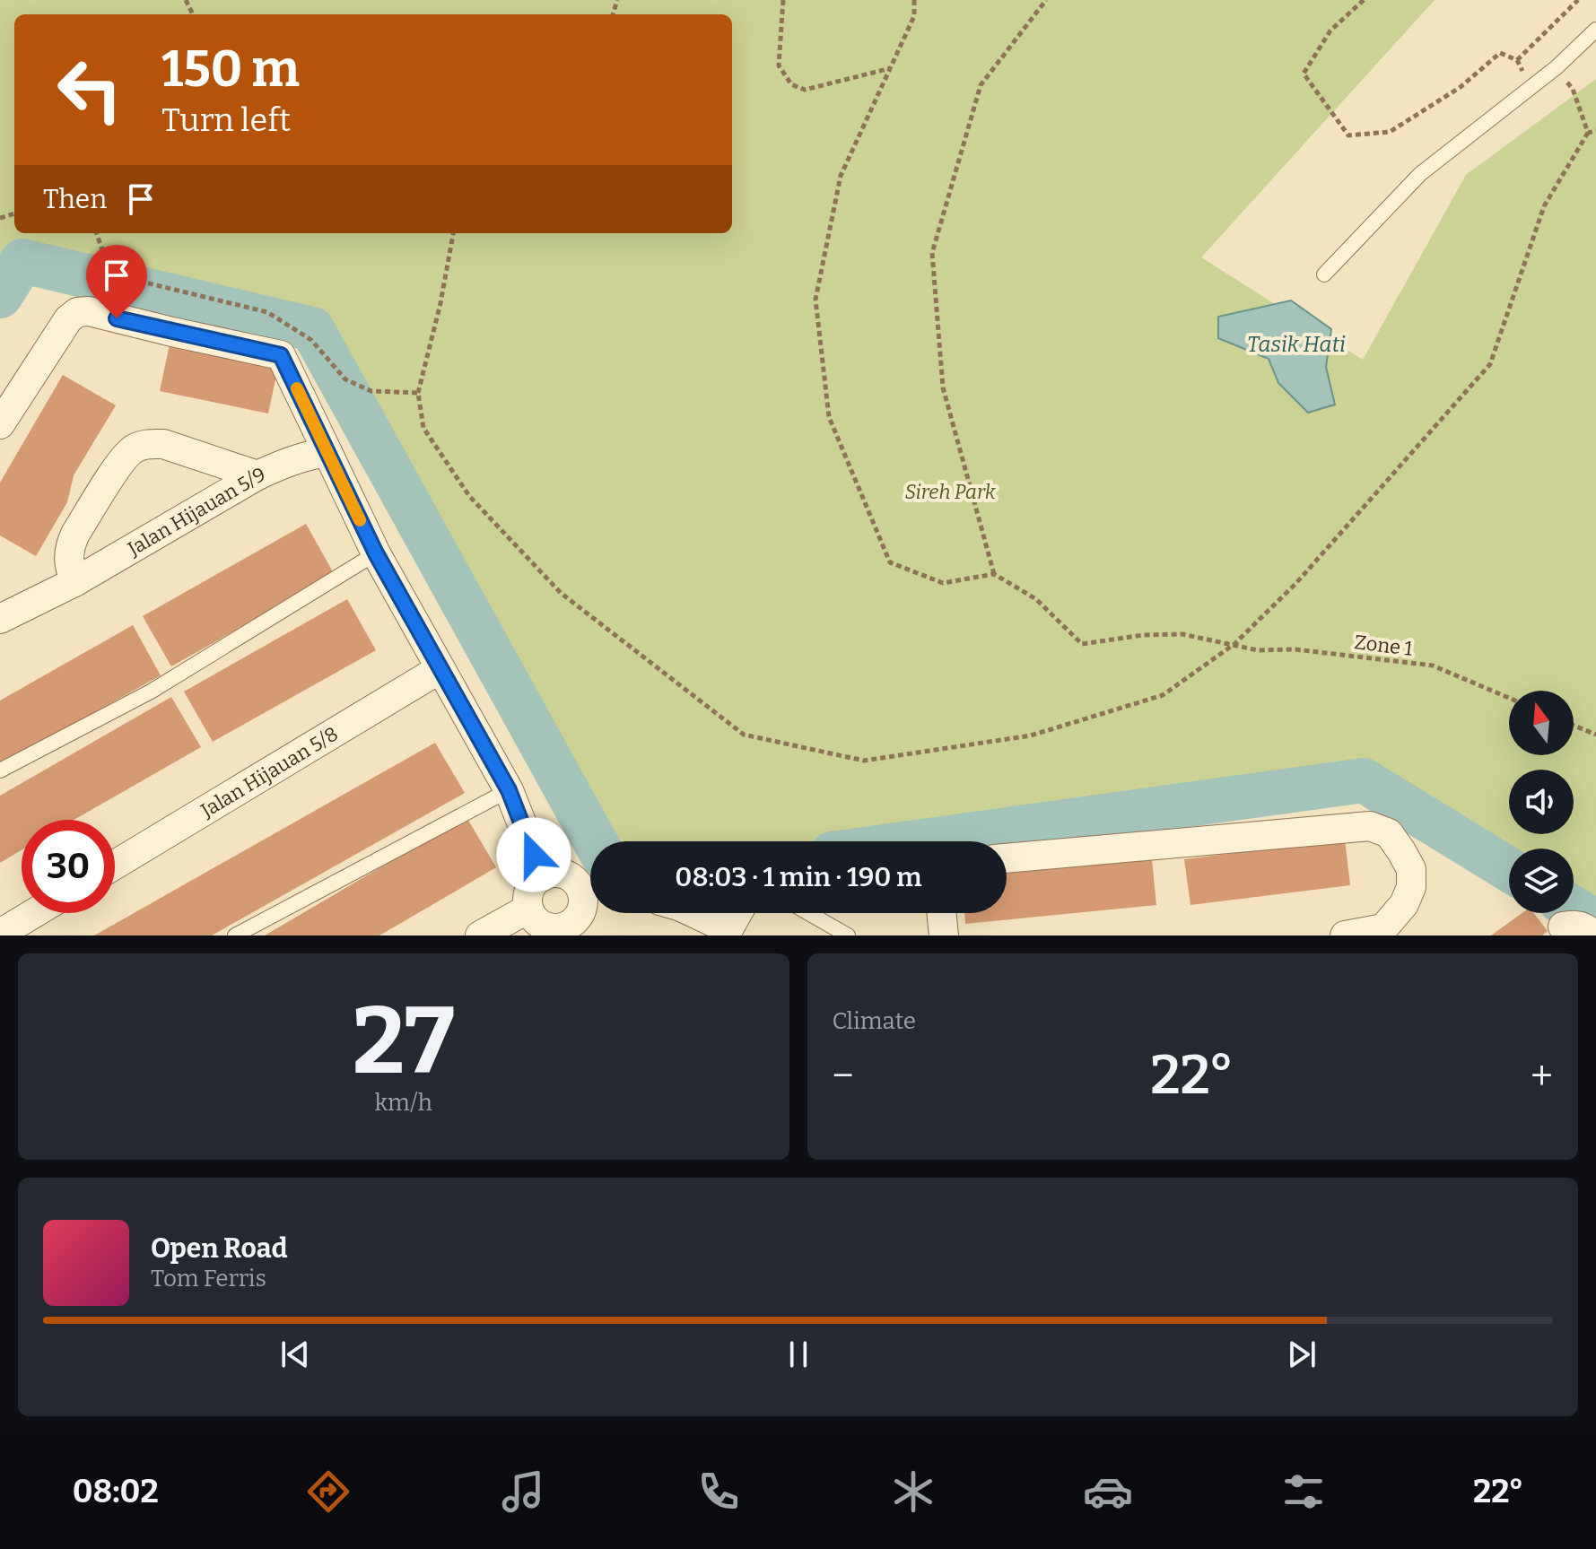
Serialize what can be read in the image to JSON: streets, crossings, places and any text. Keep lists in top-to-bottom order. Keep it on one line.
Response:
{"streets":{"street":["Jalan Hijauan 5/9","Jalan Hijauan 5/8"],"path":["Zone 1"]},"water":["Tasik Hati"],"parks":["Sireh Park"],"north":"top","page":{"turn":["150 m","Turn left"],"then":"Then","limit":"30","trip":"08:03 · 1 min · 190 m","tile":[["27","km/h"],"Climate"],"heat":["−","22°","+"],"song":["Open Road","Tom Ferris"],"tabs":["08:02","22°"]}}
